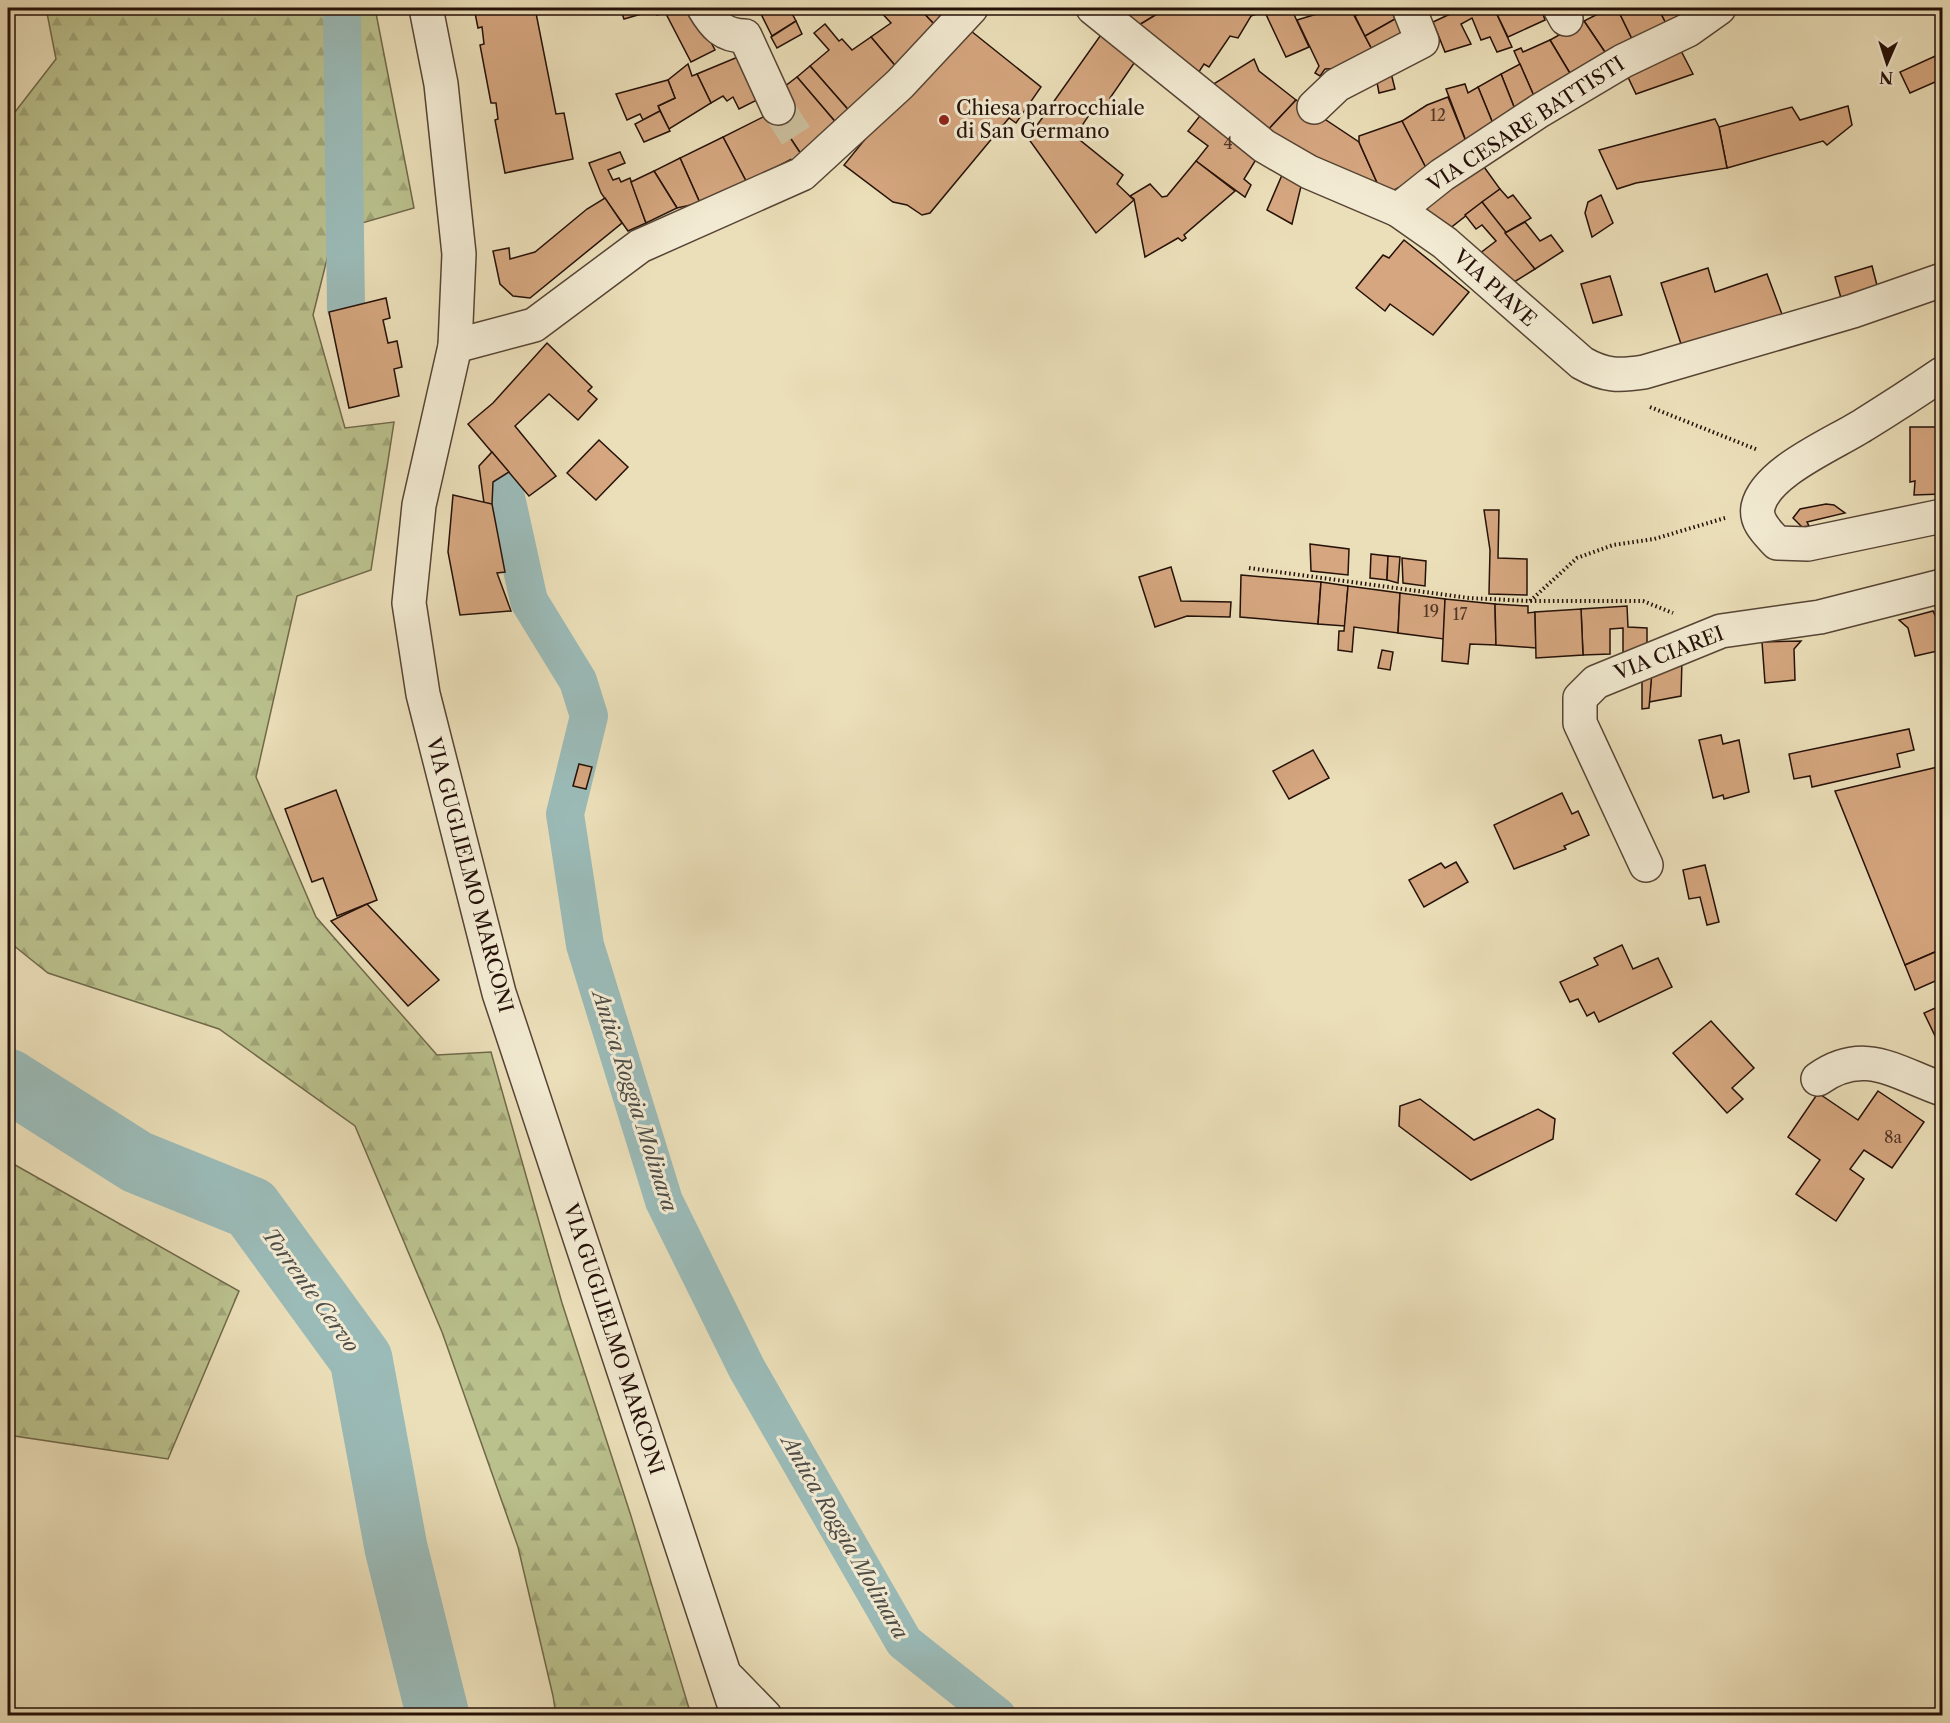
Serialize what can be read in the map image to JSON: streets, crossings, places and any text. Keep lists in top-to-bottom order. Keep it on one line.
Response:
{"streets":{"street":["VIA CESARE BATTISTI","VIA PIAVE","VIA CIAREI","VIA GUGLIELMO MARCONI"]},"crossings":[["VIA CESARE BATTISTI","VIA PIAVE"]],"water":["Antica Roggia Molinara","Torrente Cervo"],"places":["Chiesa parrocchiale di San Germano"],"house_numbers":["12","4","19","17","8a"],"north":"bottom"}
